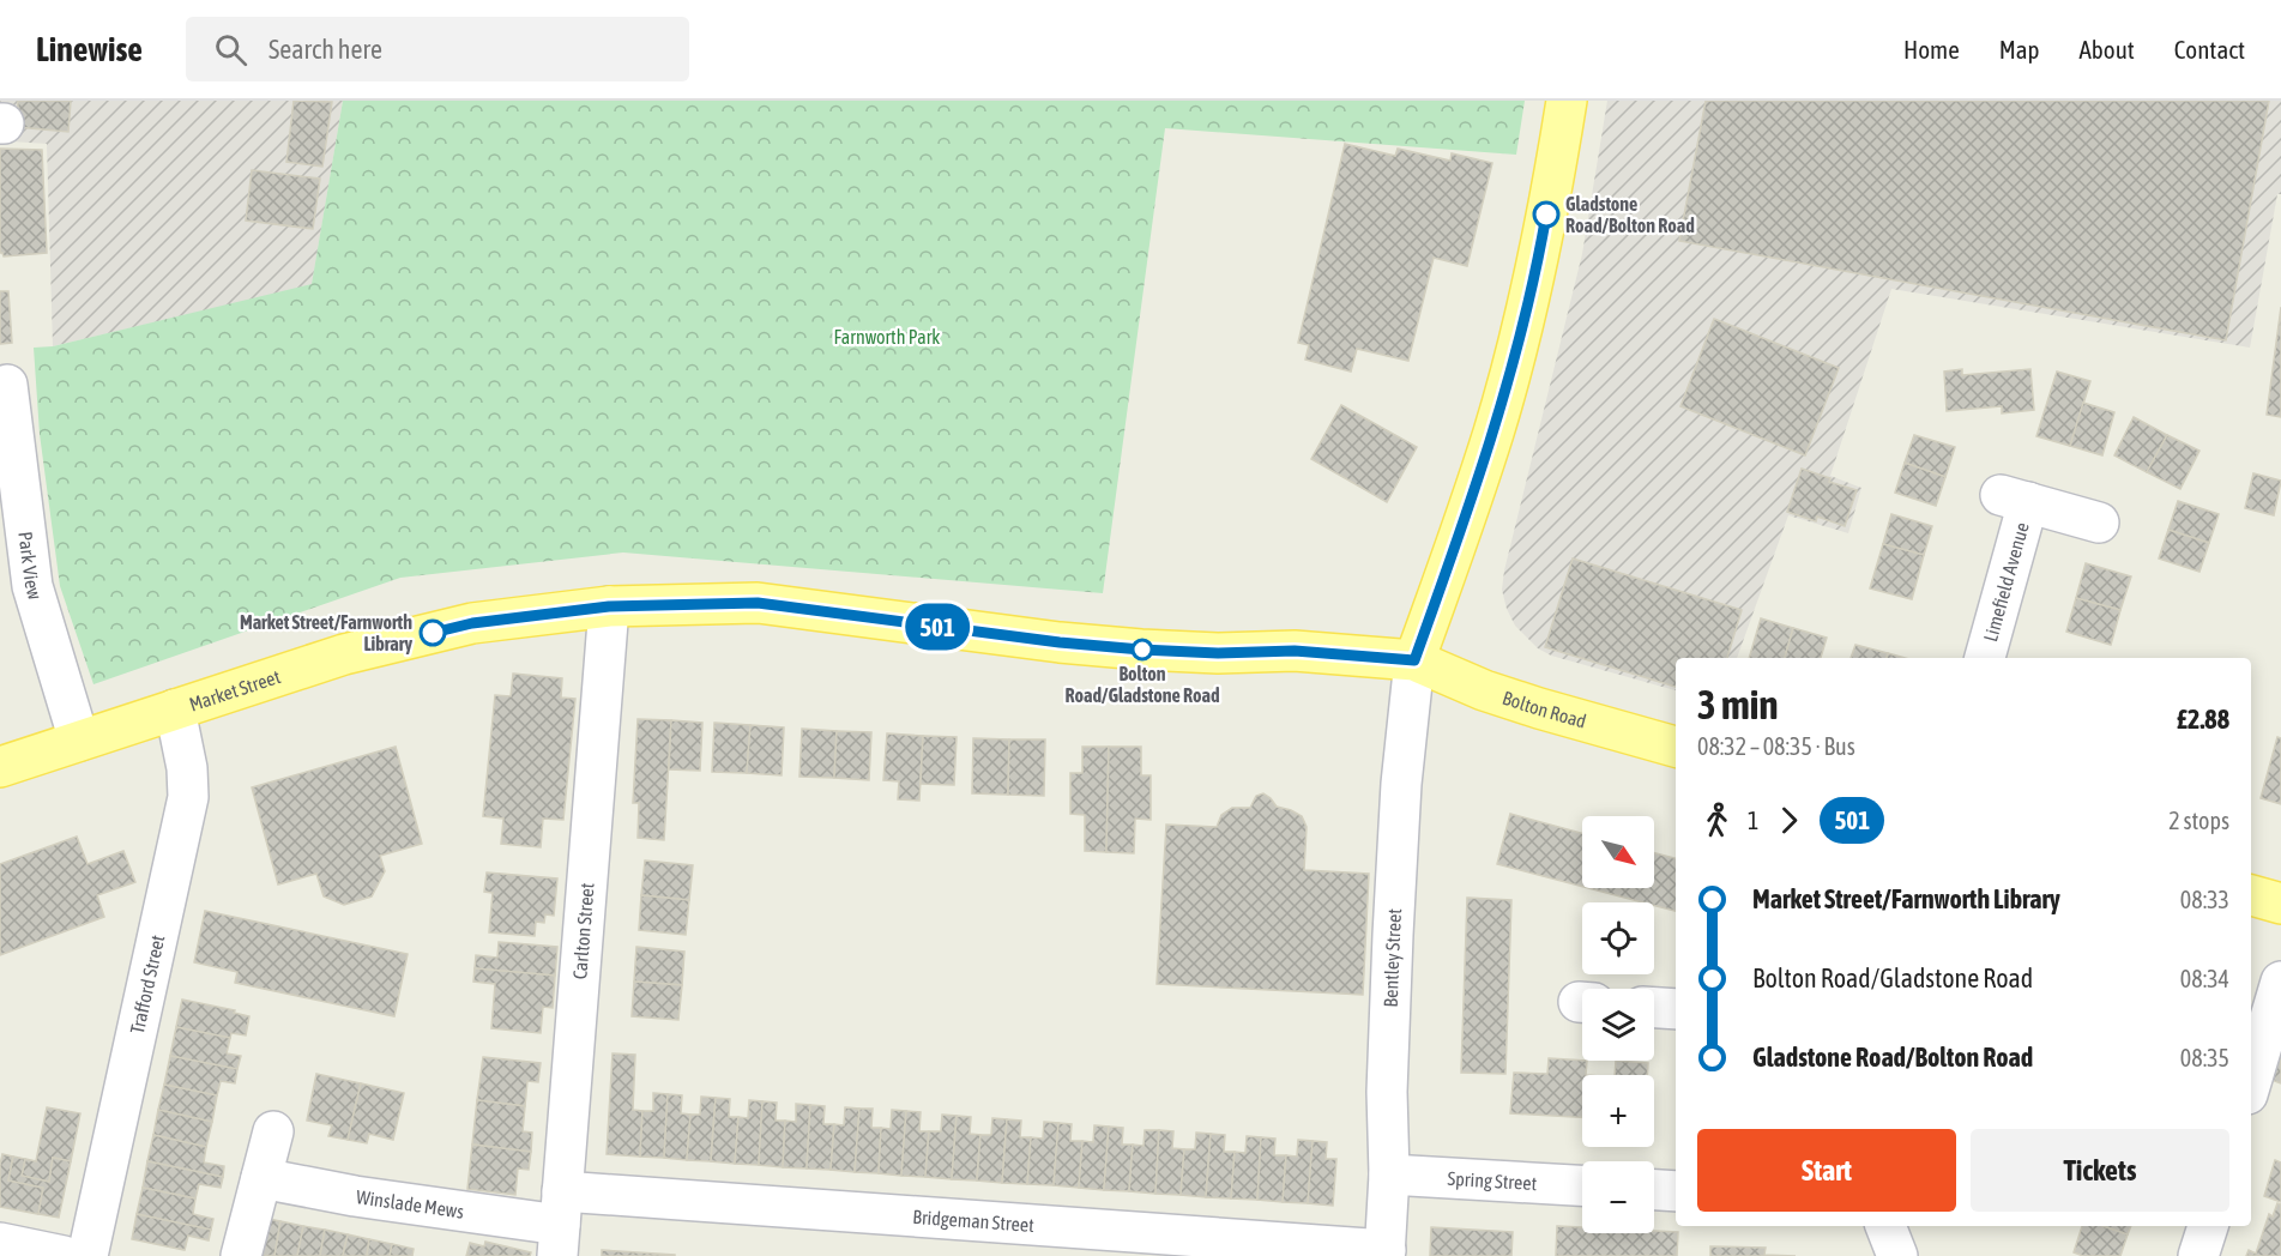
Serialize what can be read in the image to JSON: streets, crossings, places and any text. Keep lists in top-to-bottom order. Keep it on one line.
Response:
{"streets":{"main road":["Market Street","Bolton Road"],"street":["Park View","Limefield Avenue","Carlton Street","Bentley Street","Trafford Street","Spring Street","Winslade Mews","Bridgeman Street"]},"crossings":[["Park View","Market Street"],["Market Street","Bolton Road"],["Market Street","Carlton Street"],["Market Street","Bentley Street"],["Market Street","Trafford Street"],["Bolton Road","Bentley Street"],["Carlton Street","Winslade Mews"],["Carlton Street","Bridgeman Street"],["Bentley Street","Spring Street"],["Bentley Street","Bridgeman Street"],["Winslade Mews","Bridgeman Street"]],"parks":["Farnworth Park"],"places":["Gladstone Road/Bolton Road","Market Street/Farnworth Library","Bolton Road/Gladstone Road"],"lines":["bus line 501"],"north":"bottom right","page":{"header":"Linewise","search":"Search here","nav":["Home","Map","About","Contact"],"on_map":"501","heading":["3 min","08:32 – 08:35 · Bus","£2.88"],"legs":["1","501","2 stops"],"map_buttons":["+","−"],"list":[{"name":"Market Street/Farnworth Library","value":"08:33"},{"name":"Bolton Road/Gladstone Road","value":"08:34"},{"name":"Gladstone Road/Bolton Road","value":"08:35"}],"buttons":["Start","Tickets"]}}
